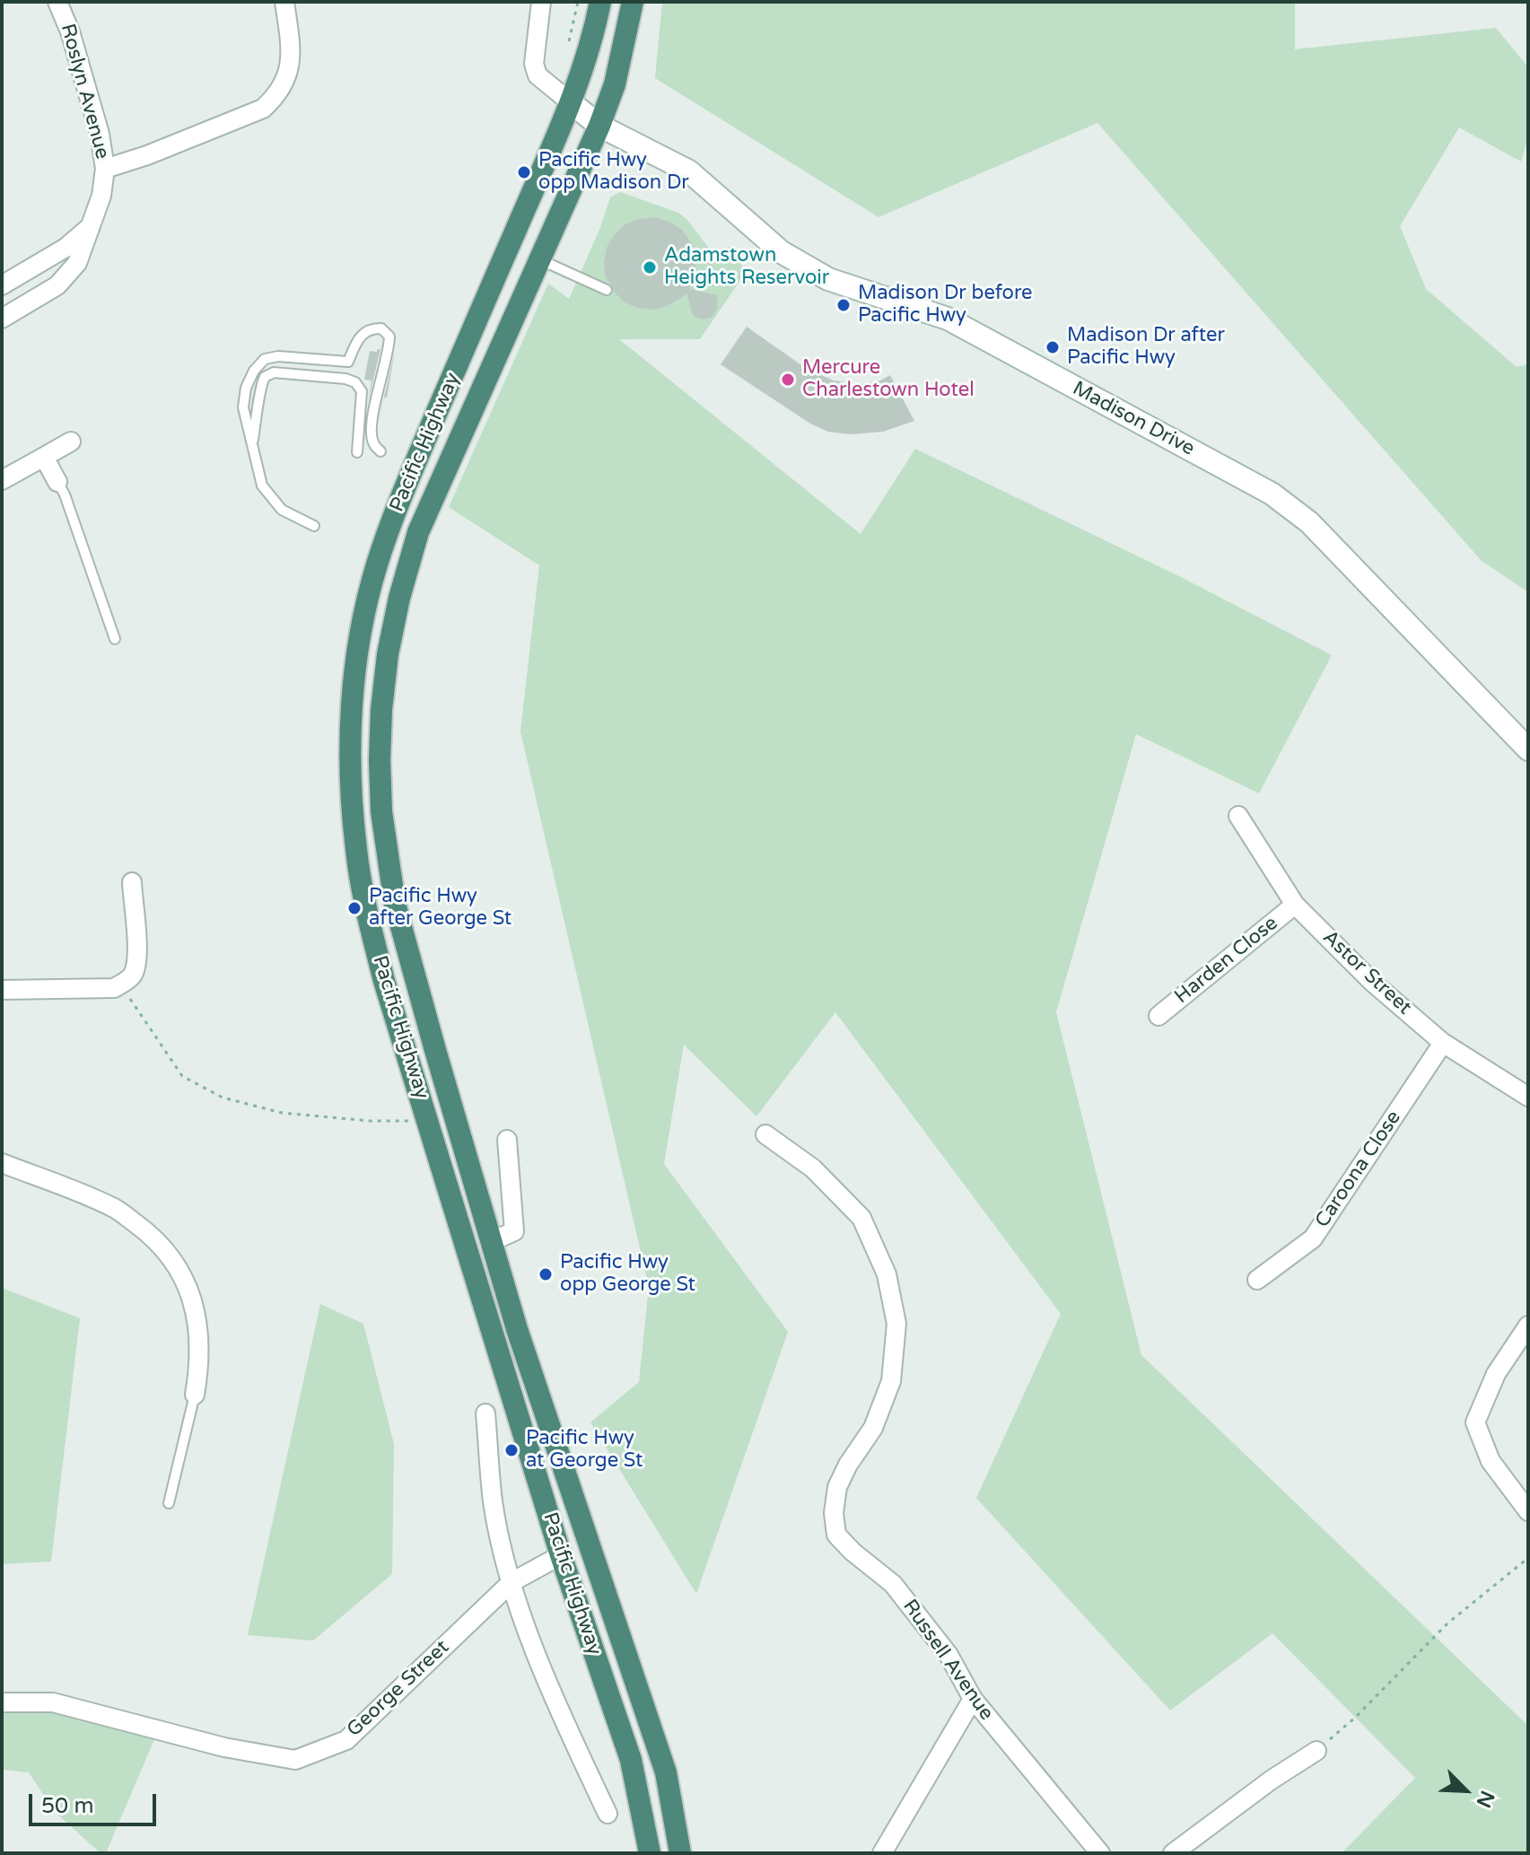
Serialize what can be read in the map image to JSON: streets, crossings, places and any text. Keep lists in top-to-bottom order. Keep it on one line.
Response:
{"streets":{"highway":["Pacific Highway"],"main road":["Madison Drive"],"street":["Roslyn Avenue","Harden Close","Astor Street","Caroona Close","Russell Avenue","George Street"]},"crossings":[["Madison Drive","Pacific Highway"],["Pacific Highway","George Street"],["Harden Close","Astor Street"],["Astor Street","Caroona Close"]],"places":["Pacific Hwy opp Madison Dr","Adamstown Heights Reservoir","Madison Dr before Pacific Hwy","Madison Dr after Pacific Hwy","Mercure Charlestown Hotel","Pacific Hwy after George St","Pacific Hwy opp George St","Pacific Hwy at George St"],"scale_bar":"50 m","north":"bottom right"}
